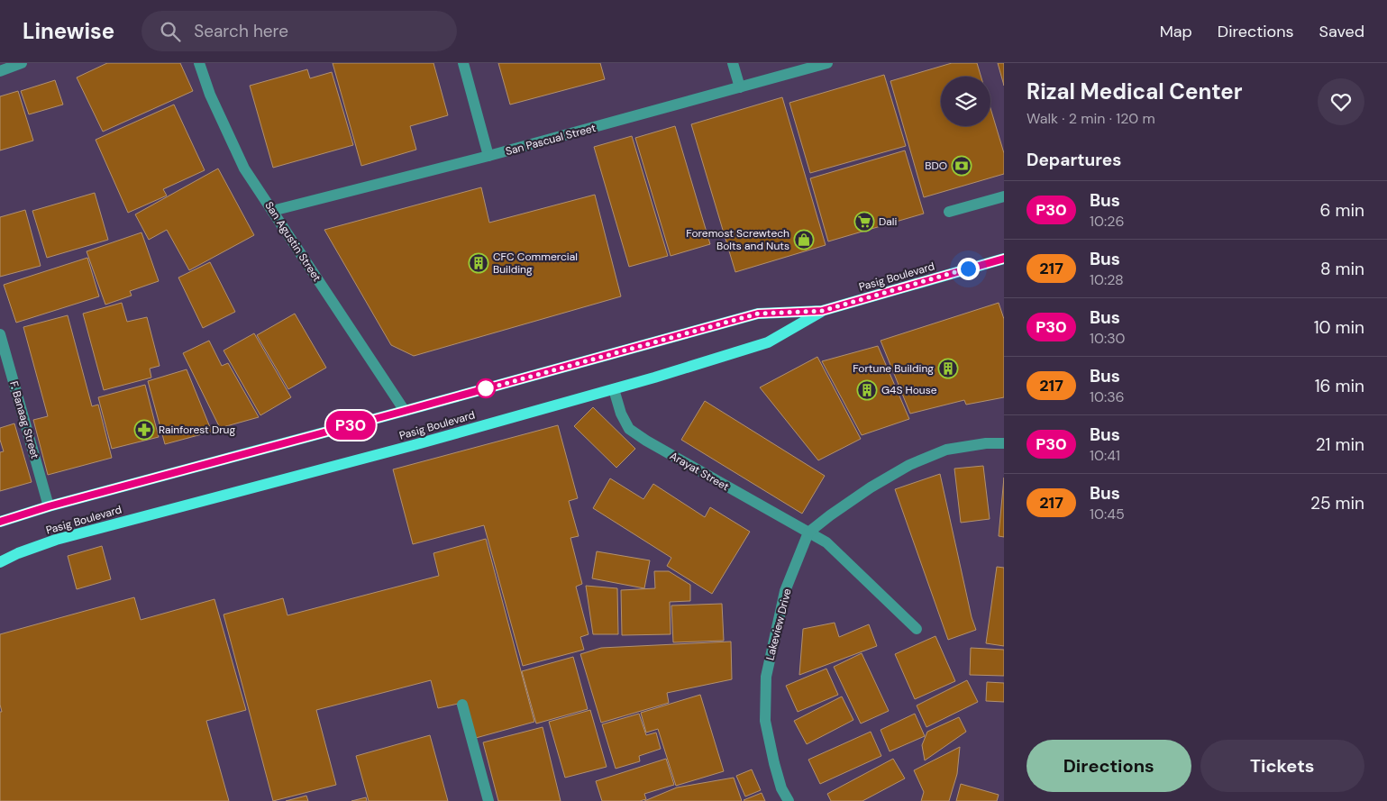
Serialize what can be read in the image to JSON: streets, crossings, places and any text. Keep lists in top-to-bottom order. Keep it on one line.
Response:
{"streets":{"main road":["Pasig Boulevard"],"street":["San Pascual Street","San Agustin Street","F. Banaag Street","Arayat Street","Lakeview Drive"]},"crossings":[["San Pascual Street","San Agustin Street"],["San Agustin Street","Pasig Boulevard"],["Pasig Boulevard","F. Banaag Street"],["Pasig Boulevard","Arayat Street"],["Arayat Street","Lakeview Drive"]],"places":{"bank":["BDO"],"supermarket":["Dali"],"shop":["Foremost Screwtech Bolts and Nuts"],"building":["CFC Commercial Building","Fortune Building","G4S House"],"pharmacy":["Rainforest Drug"]},"lines":["bus line P30"],"page":{"header":"Linewise","search":"Search here","nav":["Map","Directions","Saved"],"on_map":"P30","heading":[["Rizal Medical Center","Walk · 2 min · 120 m"],"Departures"],"list":[{"mark":"P30","name":"Bus","note":"10:26","value":"6 min"},{"mark":"217","name":"Bus","note":"10:28","value":"8 min"},{"mark":"P30","name":"Bus","note":"10:30","value":"10 min"},{"mark":"217","name":"Bus","note":"10:36","value":"16 min"},{"mark":"P30","name":"Bus","note":"10:41","value":"21 min"},{"mark":"217","name":"Bus","note":"10:45","value":"25 min"}],"buttons":["Directions","Tickets"]}}
